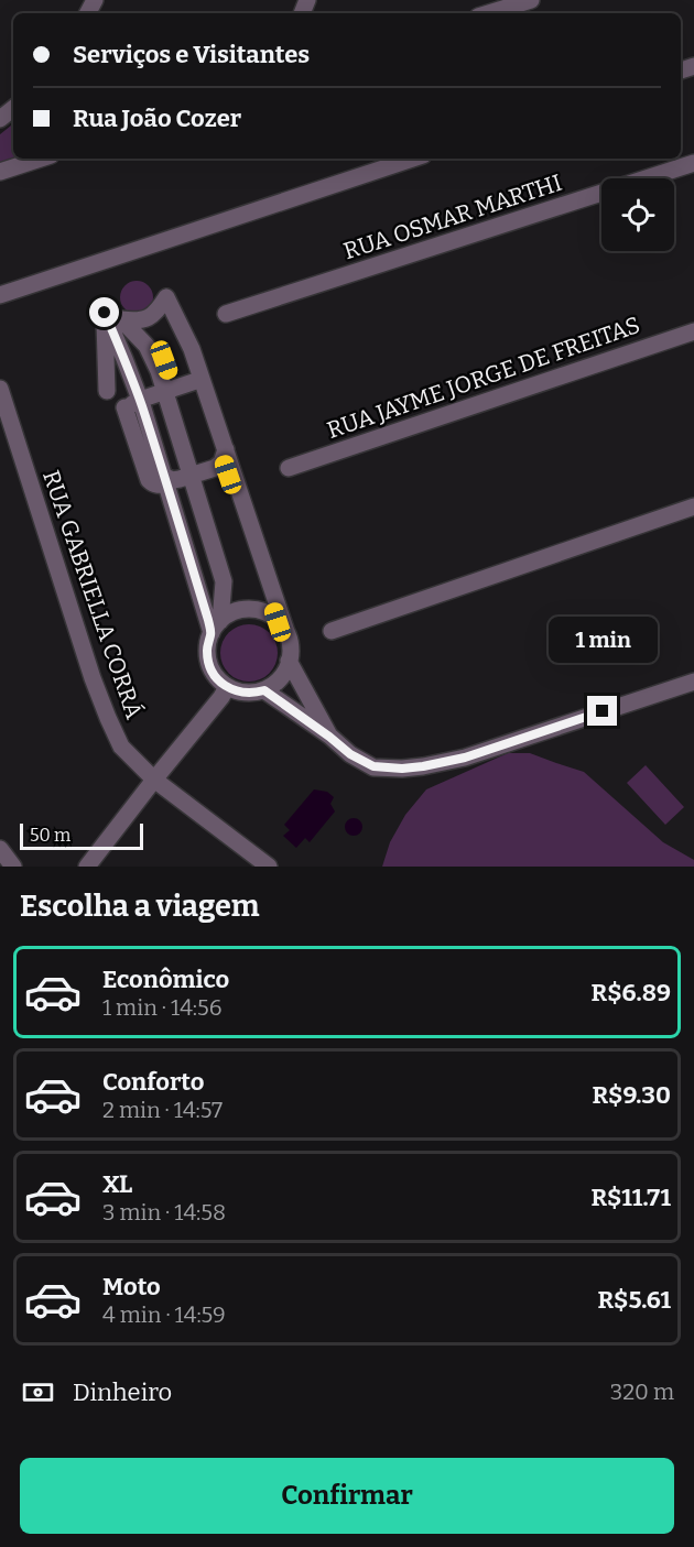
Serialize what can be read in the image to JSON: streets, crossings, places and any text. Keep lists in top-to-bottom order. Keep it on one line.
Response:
{"streets":{"street":["RUA OSMAR MARTHI","RUA JAYME JORGE DE FREITAS","RUA GABRIELLA CORRÁ"]},"scale_bar":"50 m","page":{"banner":["Serviços e Visitantes","Rua João Cozer"],"bubble":"1 min","scale":"50 m","heading":"Escolha a viagem","list":[{"name":"Econômico","note":"1 min · 14:56","value":"R$6.89"},{"name":"Conforto","note":"2 min · 14:57","value":"R$9.30"},{"name":"XL","note":"3 min · 14:58","value":"R$11.71"},{"name":"Moto","note":"4 min · 14:59","value":"R$5.61"}],"pay":["Dinheiro","320 m"],"buttons":"Confirmar"}}
